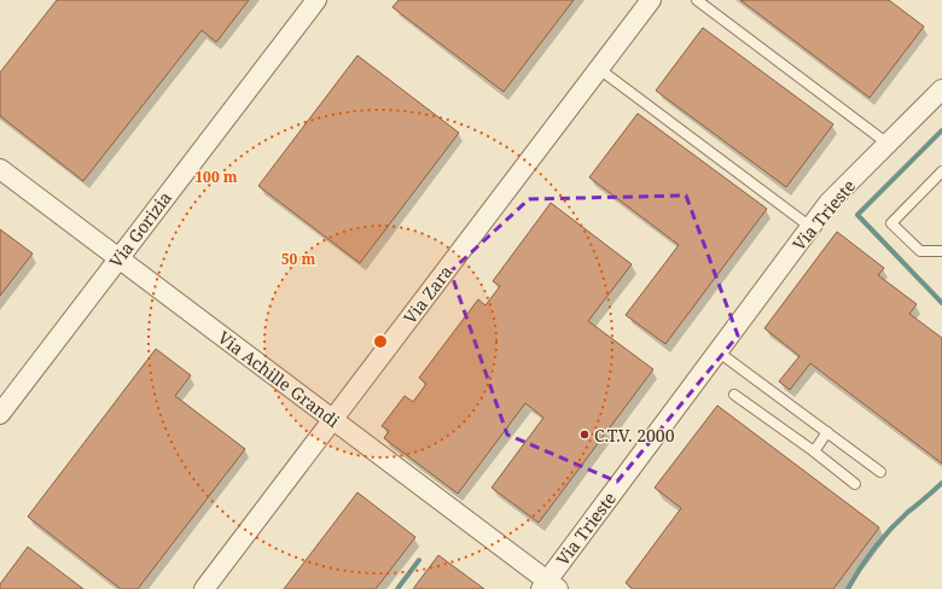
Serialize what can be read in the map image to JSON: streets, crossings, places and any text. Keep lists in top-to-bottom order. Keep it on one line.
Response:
{"streets":{"street":["Via Trieste","Via Gorizia","Via Zara","Via Achille Grandi"]},"crossings":[["Via Trieste","Via Achille Grandi"],["Via Gorizia","Via Achille Grandi"],["Via Zara","Via Achille Grandi"]],"places":["C.T.V. 2000"],"rings":["100 m","50 m"]}
